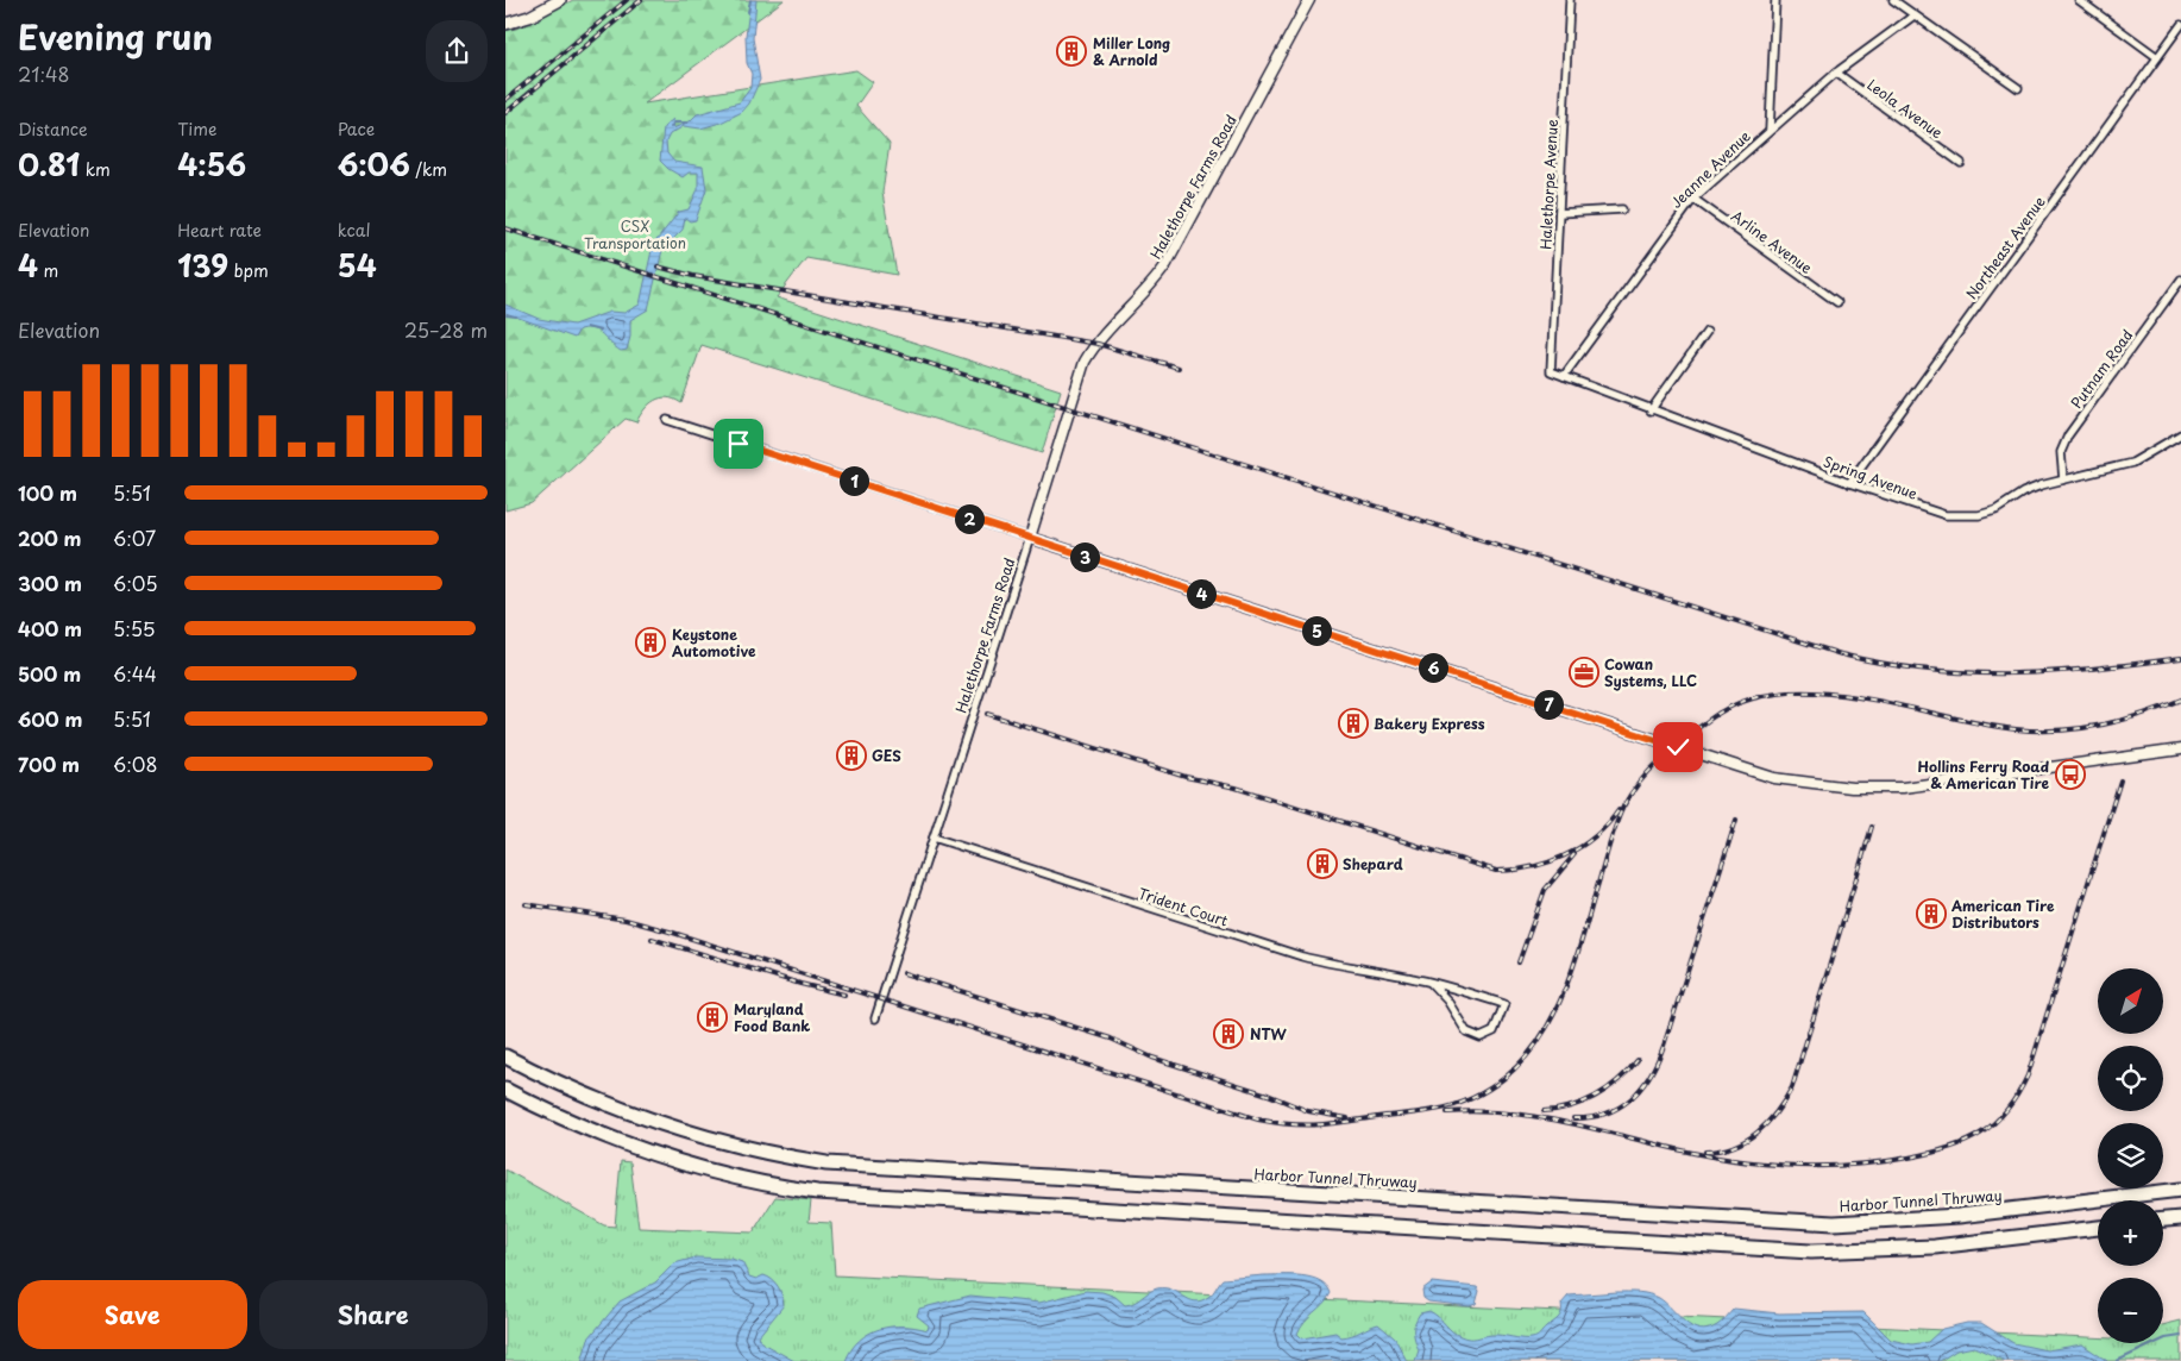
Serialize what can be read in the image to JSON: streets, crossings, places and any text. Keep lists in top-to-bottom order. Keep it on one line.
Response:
{"streets":{"highway":["Harbor Tunnel Thruway"],"street":["Leola Avenue","Jeanne Avenue","Halethorpe Avenue","Halethorpe Farms Road","Arline Avenue","Northeast Avenue","Putnam Road","Spring Avenue","Trident Court"]},"crossings":[["Leola Avenue","Jeanne Avenue"],["Jeanne Avenue","Arline Avenue"],["Jeanne Avenue","Spring Avenue"],["Halethorpe Avenue","Spring Avenue"],["Halethorpe Farms Road","Trident Court"],["Northeast Avenue","Spring Avenue"],["Putnam Road","Spring Avenue"]],"parks":["CSX Transportation"],"places":{"building":["Miller Long & Arnold","Keystone Automotive","Bakery Express","GES","Shepard","American Tire Distributors","Maryland Food Bank","NTW"],"office":["Cowan Systems, LLC"],"bus stop":["Hollins Ferry Road & American Tire"]},"north":"top right","page":{"heading":["Evening run","21:48"],"stats":[["Distance","0.81 km"],["Time","4:56"],["Pace","6:06 /km"],["Elevation","4 m"],["Heart rate","139 bpm"],["kcal","54"]],"chart":["Elevation","25–28 m"],"pins":["1","2","3","4","5","6","7"],"list":[{"name":"100 m","note":"5:51"},{"name":"200 m","note":"6:07"},{"name":"300 m","note":"6:05"},{"name":"400 m","note":"5:55"},{"name":"500 m","note":"6:44"},{"name":"600 m","note":"5:51"},{"name":"700 m","note":"6:08"}],"map_buttons":["+","−"],"buttons":["Save","Share"]}}
